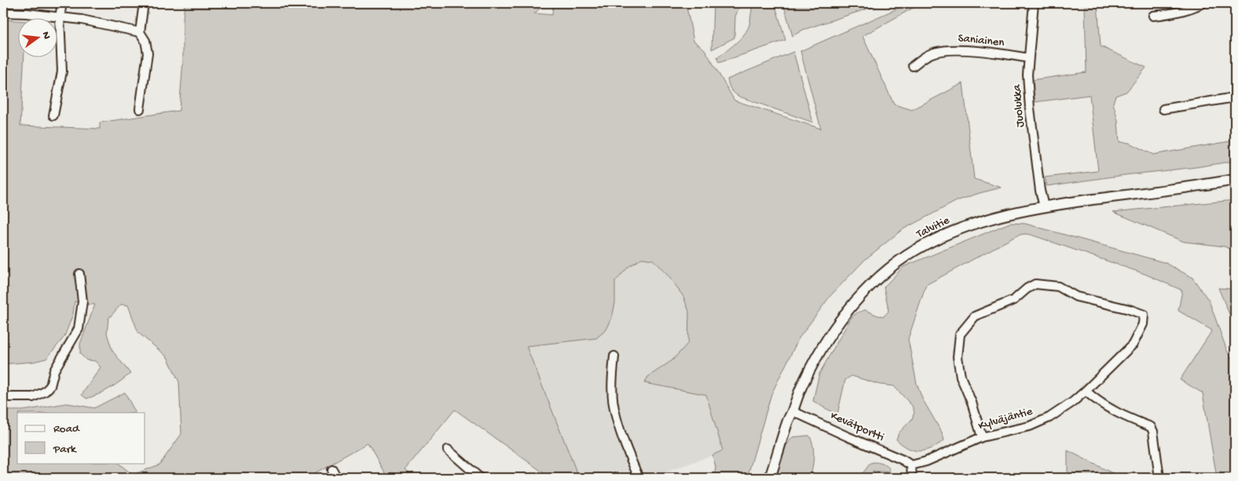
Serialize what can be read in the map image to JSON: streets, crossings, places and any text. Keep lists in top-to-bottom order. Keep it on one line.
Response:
{"streets":{"street":["Saniainen","Juolukka","Talvitie","Kylväjäntie","Kevätportti"]},"crossings":[["Saniainen","Juolukka"],["Juolukka","Talvitie"],["Talvitie","Kevätportti"],["Kylväjäntie","Kevätportti"]],"legend":["Road","Park"],"north":"right"}
